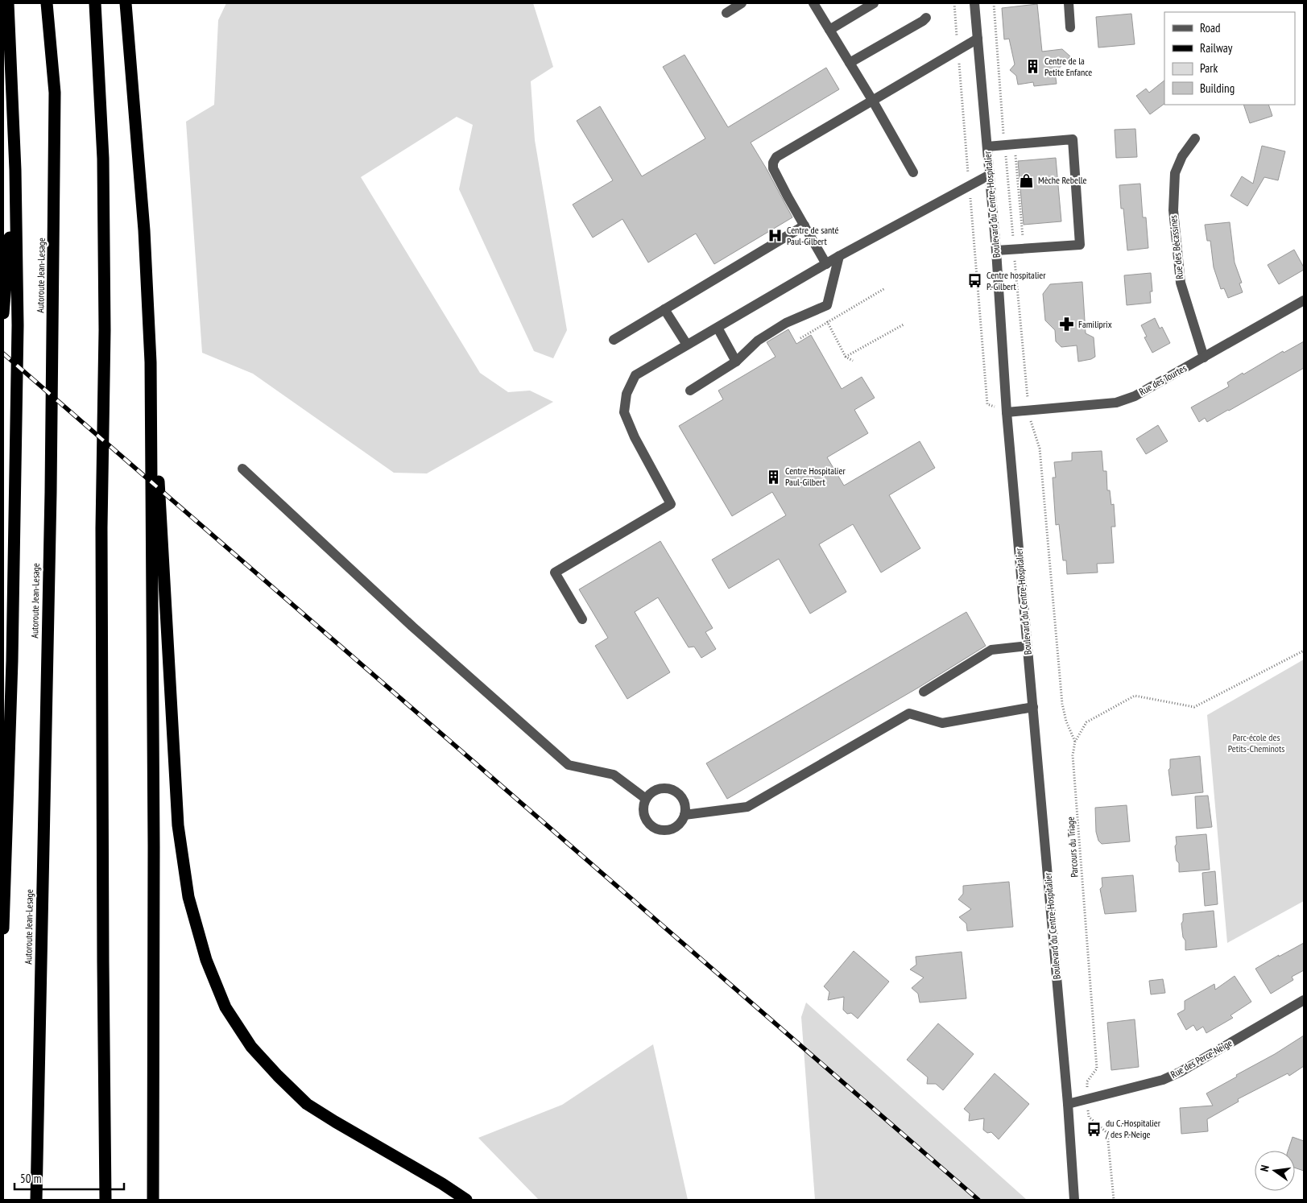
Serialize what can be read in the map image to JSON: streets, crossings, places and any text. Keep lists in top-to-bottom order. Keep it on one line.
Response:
{"streets":{"highway":["Autoroute Jean-Lesage"],"street":["Boulevard du Centre-Hospitalier","Rue des Bécassines","Rue des Tourtes","Rue des Perce-Neige"],"path":["Parcours du Triage"]},"crossings":[["Boulevard du Centre-Hospitalier","Rue des Tourtes"],["Boulevard du Centre-Hospitalier","Rue des Perce-Neige"],["Rue des Bécassines","Rue des Tourtes"],["Parcours du Triage","Rue des Perce-Neige"]],"parks":["Parc-école des Petits-Cheminots"],"places":{"building":["Centre de la Petite Enfance","Centre Hospitalier Paul-Gilbert"],"shop":["Mèche Rebelle"],"hospital":["Centre de santé Paul-Gilbert"],"bus stop":["Centre hospitalier P.-Gilbert","du C.-Hospitalier / des P.-Neige"],"pharmacy":["Familiprix"]},"legend":["Road","Railway","Park","Building"],"scale_bar":"50 m","north":"left"}
